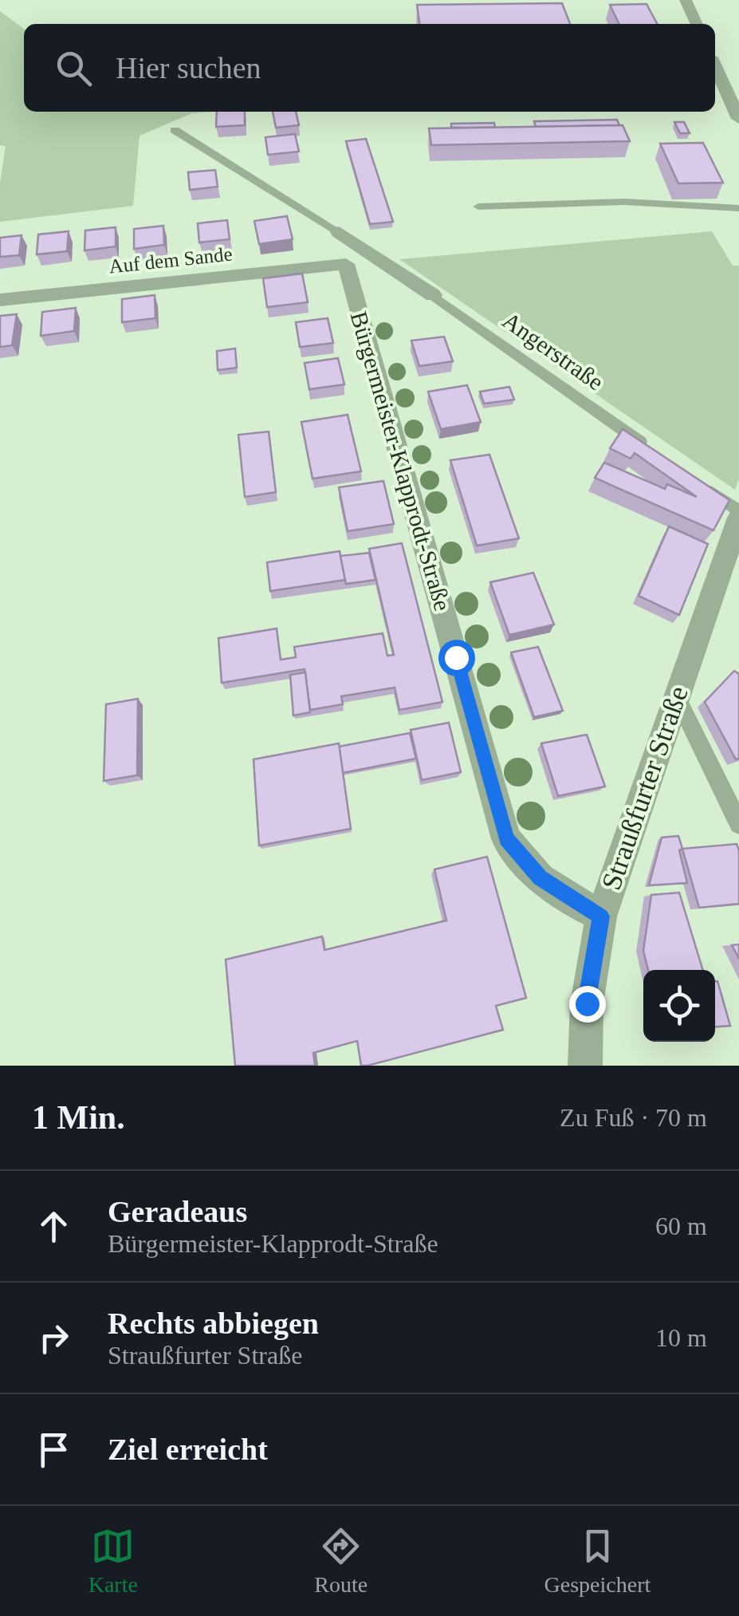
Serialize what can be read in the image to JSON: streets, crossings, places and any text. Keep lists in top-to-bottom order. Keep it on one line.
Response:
{"streets":{"street":["Auf dem Sande","Angerstraße","Bürgermeister-Klapprodt-Straße","Straußfurter Straße"]},"crossings":[["Auf dem Sande","Angerstraße"],["Auf dem Sande","Bürgermeister-Klapprodt-Straße"],["Angerstraße","Bürgermeister-Klapprodt-Straße"],["Bürgermeister-Klapprodt-Straße","Straußfurter Straße"]],"page":{"search":"Hier suchen","heading":["1 Min.","Zu Fuß · 70 m"],"list":[["Geradeaus","Bürgermeister-Klapprodt-Straße","60 m"],["Rechts abbiegen","Straußfurter Straße","10 m"],"Ziel erreicht"],"nav":["Karte","Route","Gespeichert"]}}
